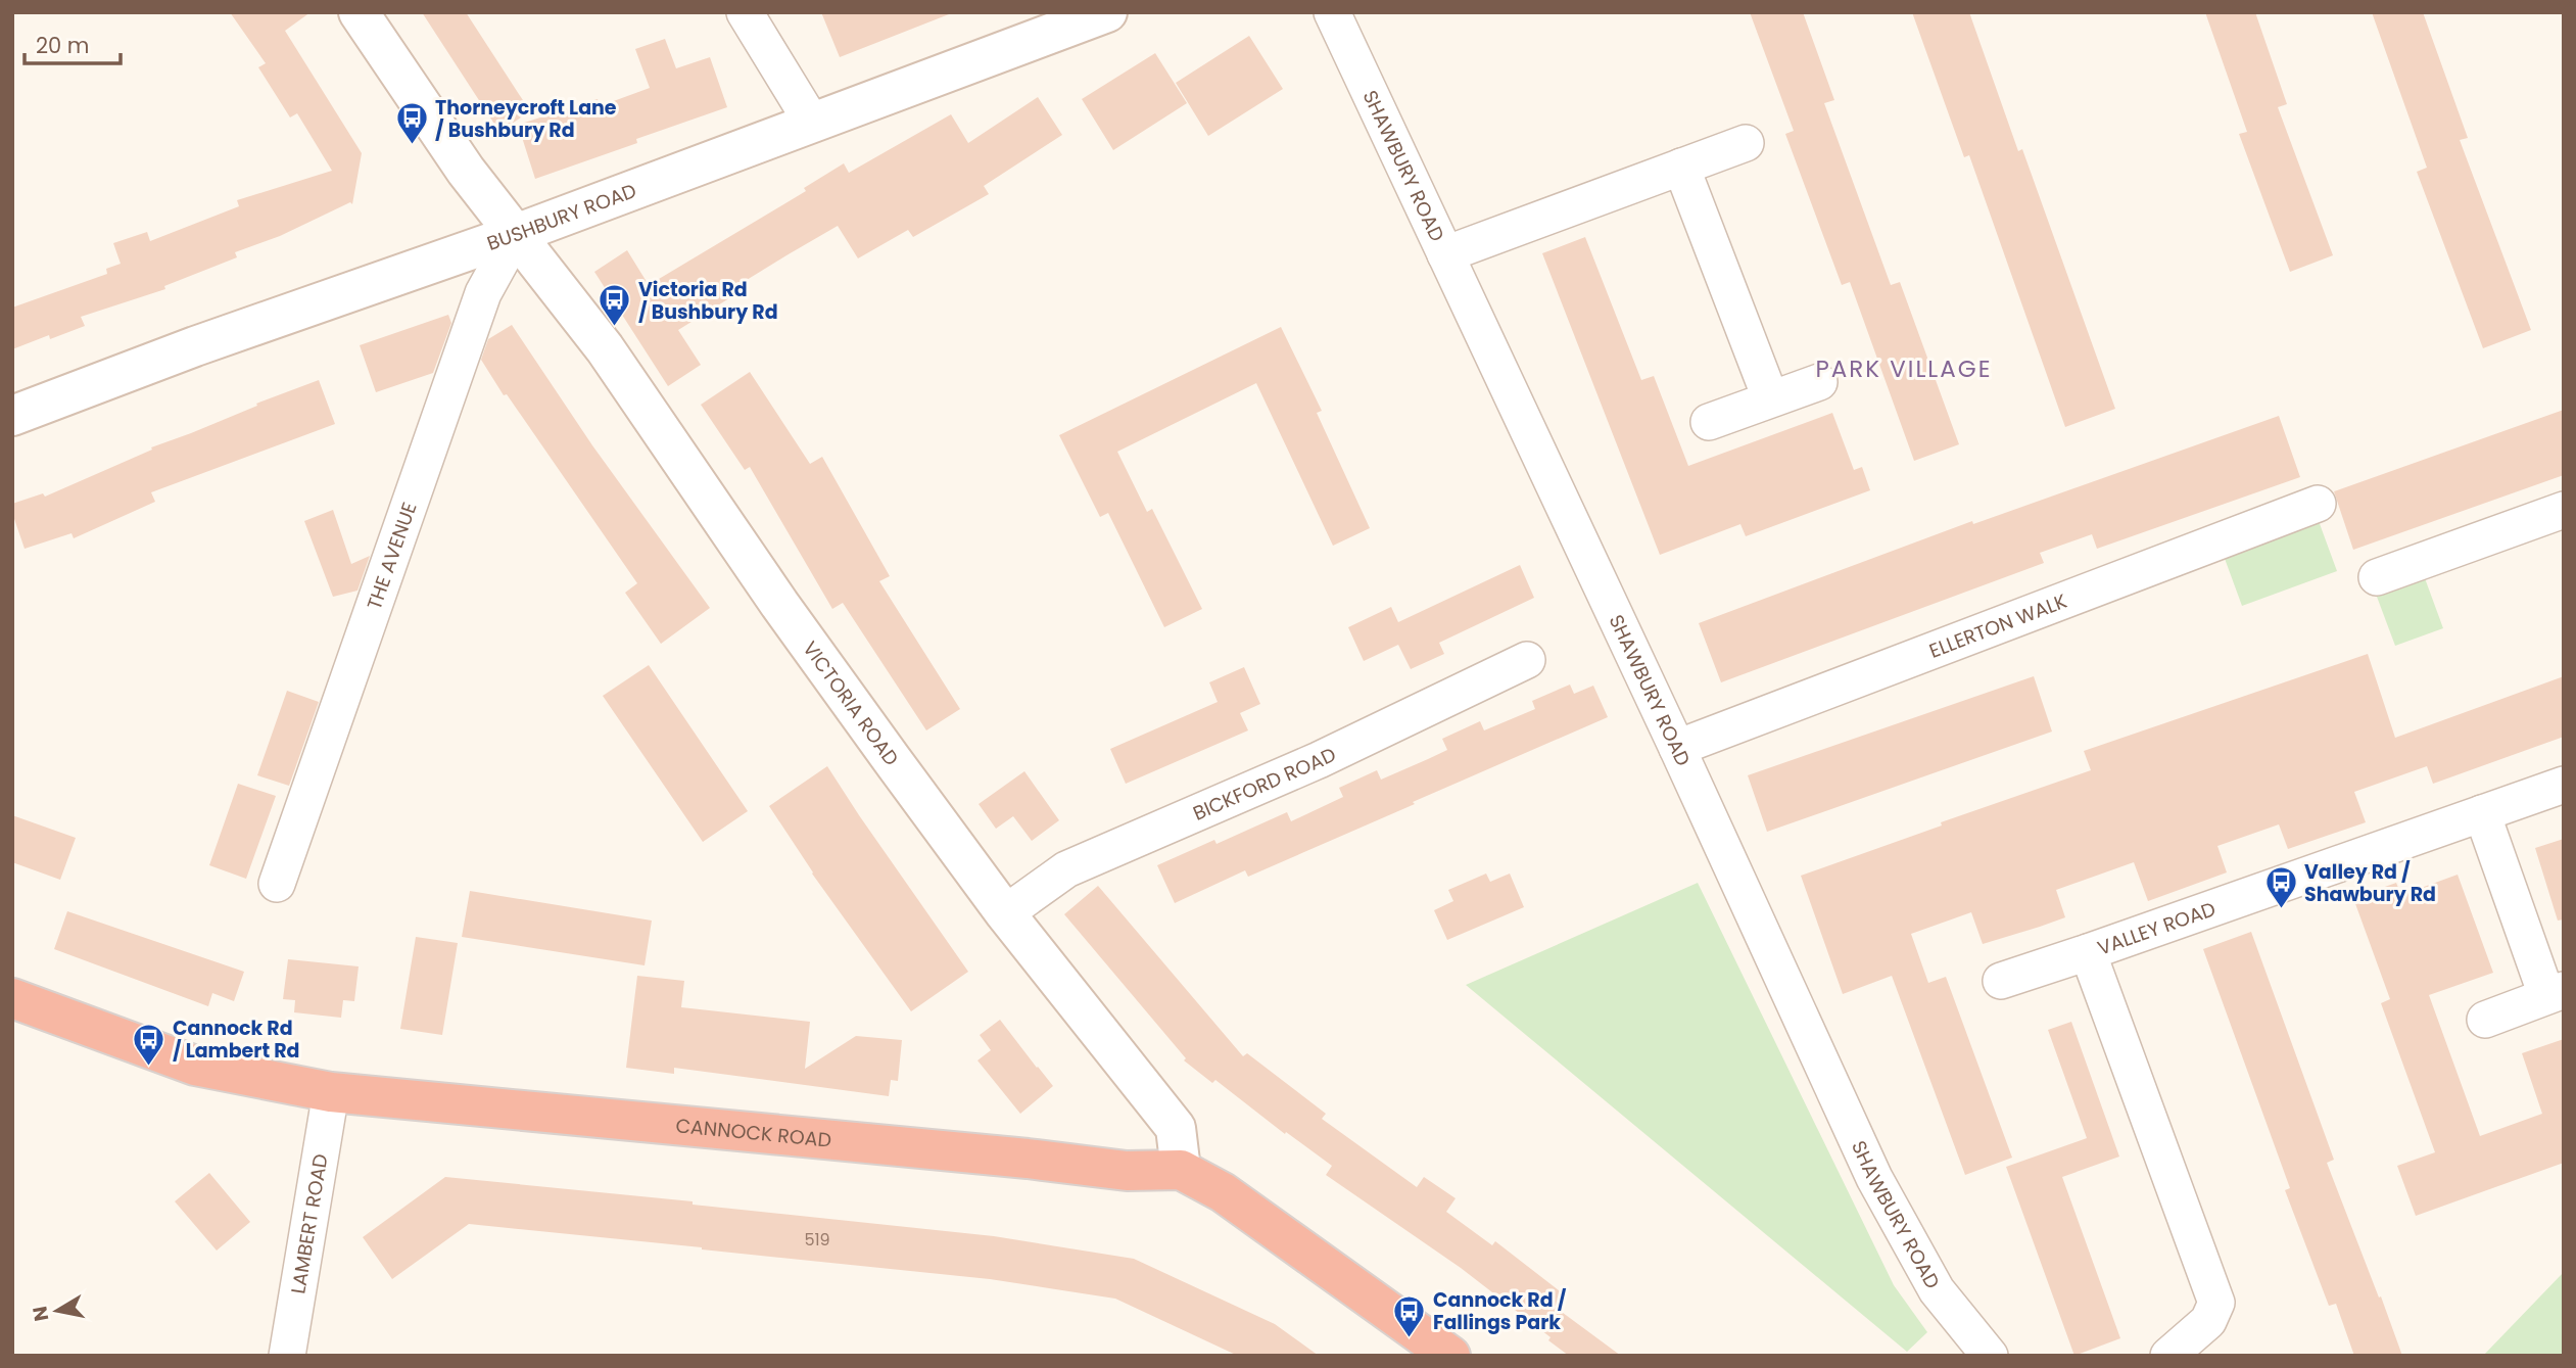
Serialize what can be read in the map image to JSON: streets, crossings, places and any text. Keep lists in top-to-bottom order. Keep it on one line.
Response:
{"streets":{"highway":["CANNOCK ROAD"],"street":["SHAWBURY ROAD","BUSHBURY ROAD","THE AVENUE","ELLERTON WALK","VICTORIA ROAD","BICKFORD ROAD","VALLEY ROAD","LAMBERT ROAD"]},"crossings":[["SHAWBURY ROAD","ELLERTON WALK"],["BUSHBURY ROAD","THE AVENUE"],["BUSHBURY ROAD","VICTORIA ROAD"],["THE AVENUE","VICTORIA ROAD"],["VICTORIA ROAD","BICKFORD ROAD"],["VICTORIA ROAD","CANNOCK ROAD"],["CANNOCK ROAD","LAMBERT ROAD"]],"districts":["PARK VILLAGE"],"places":{"bus stop":["Thorneycroft Lane / Bushbury Rd","Victoria Rd / Bushbury Rd","Valley Rd / Shawbury Rd","Cannock Rd / Lambert Rd","Cannock Rd / Fallings Park"]},"house_numbers":["519"],"scale_bar":"20 m","north":"left"}
